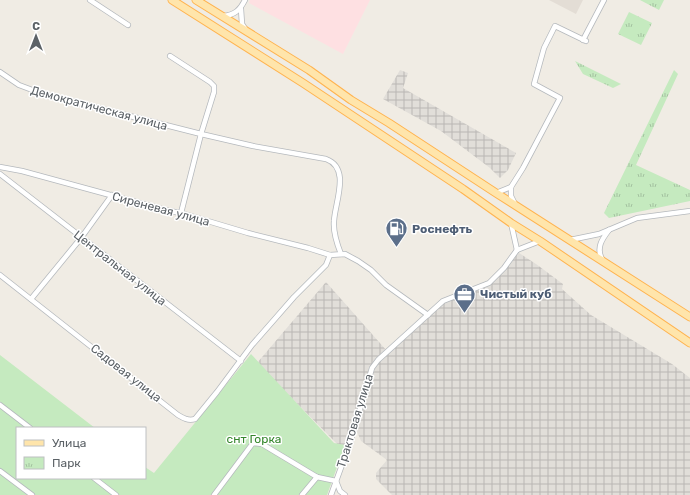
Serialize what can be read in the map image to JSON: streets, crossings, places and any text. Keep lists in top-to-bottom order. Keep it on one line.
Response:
{"streets":{"street":["Демократическая улица","Сиреневая улица","Центральная улица","Садовая улица","Трактовая улица"]},"crossings":[["Демократическая улица","Сиреневая улица"],["Сиреневая улица","Садовая улица"],["Центральная улица","Садовая улица"]],"parks":["снт Горка"],"places":{"fuel station":["Роснефть"],"office":["Чистый куб"]},"legend":["Улица","Парк"],"north":"top"}
